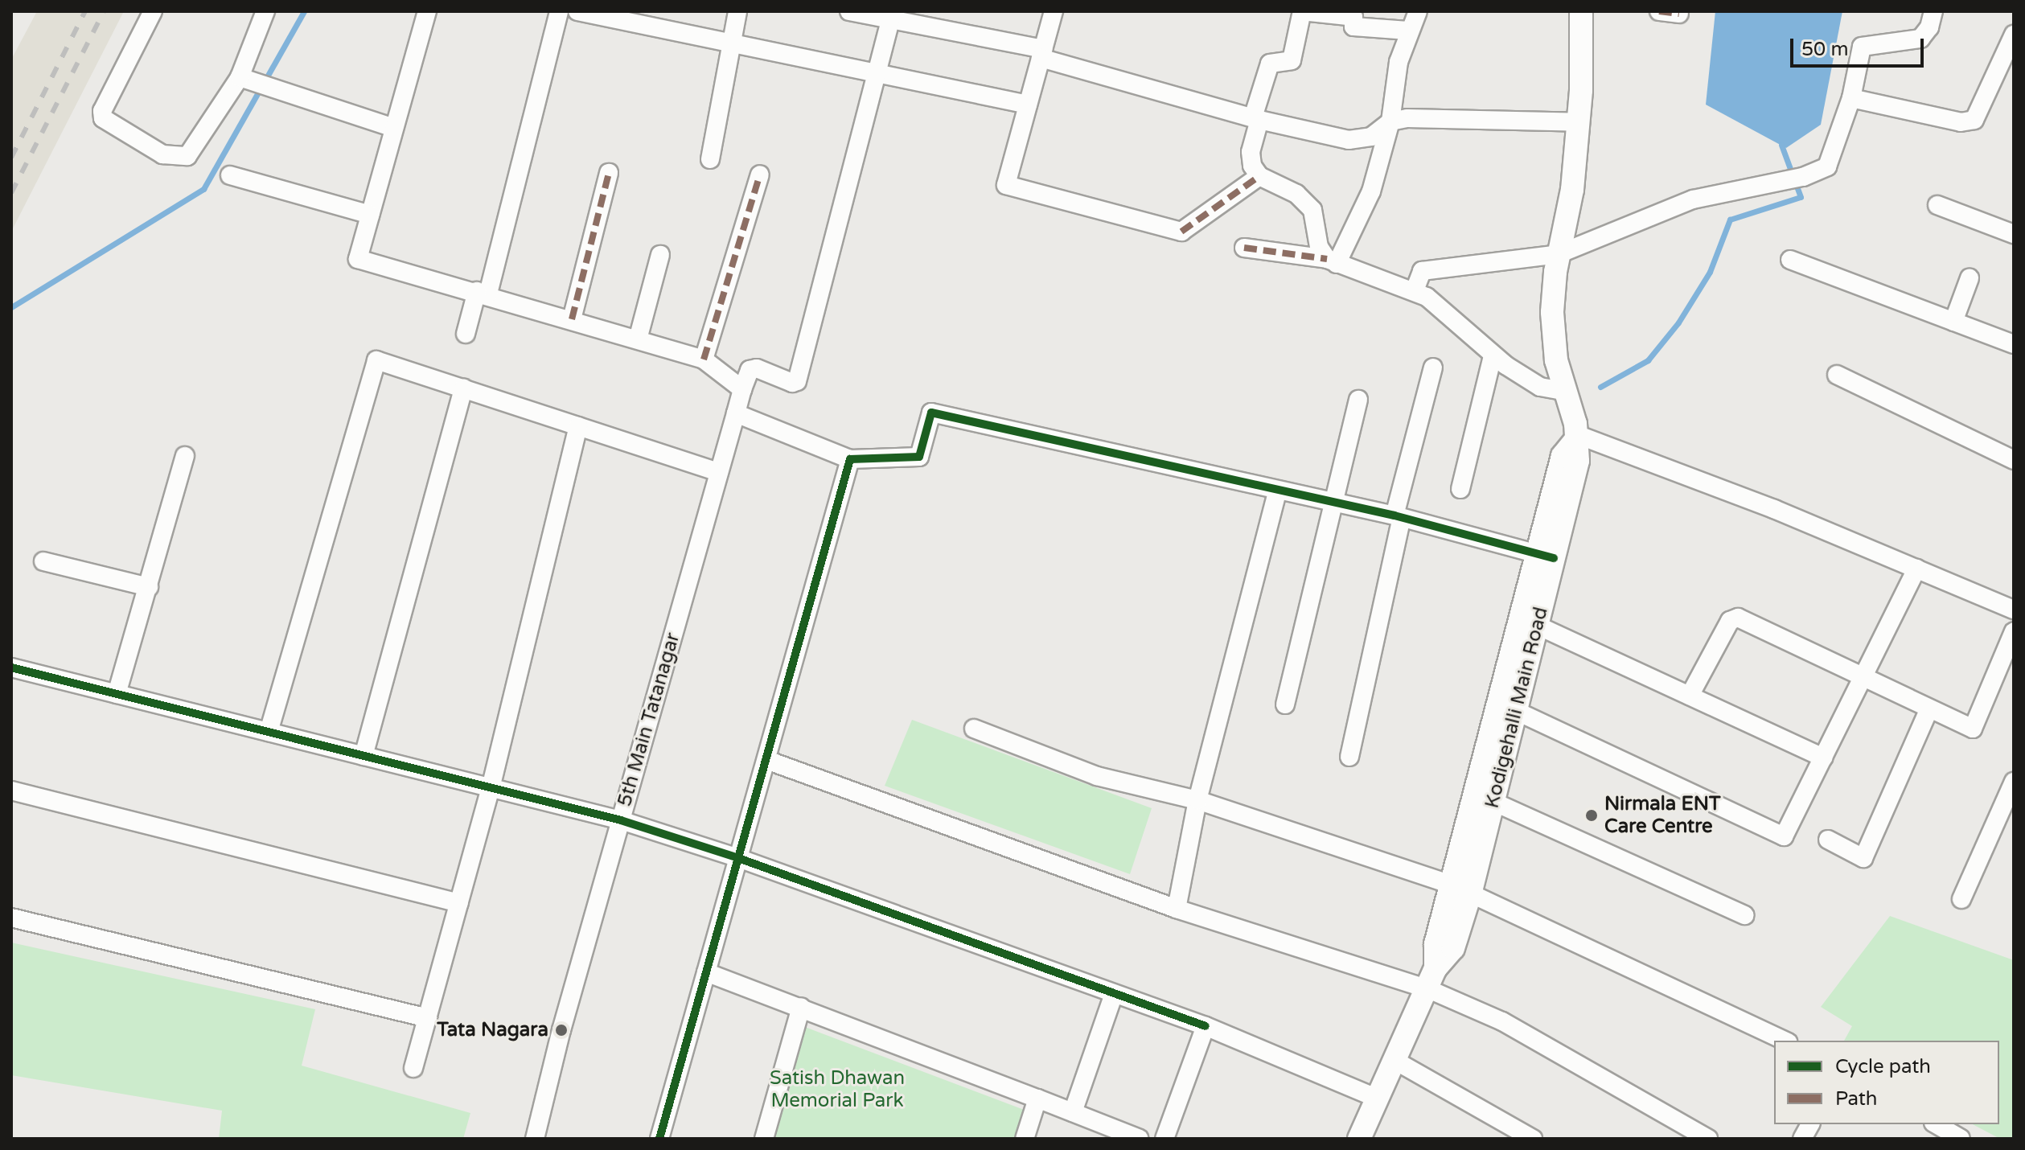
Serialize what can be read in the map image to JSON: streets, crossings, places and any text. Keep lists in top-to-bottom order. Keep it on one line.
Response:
{"streets":{"street":["Kodigehalli Main Road","5th Main Tatanagar"]},"parks":["Satish Dhawan Memorial Park"],"places":["Nirmala ENT Care Centre","Tata Nagara"],"legend":["Cycle path","Path"],"scale_bar":"50 m"}
